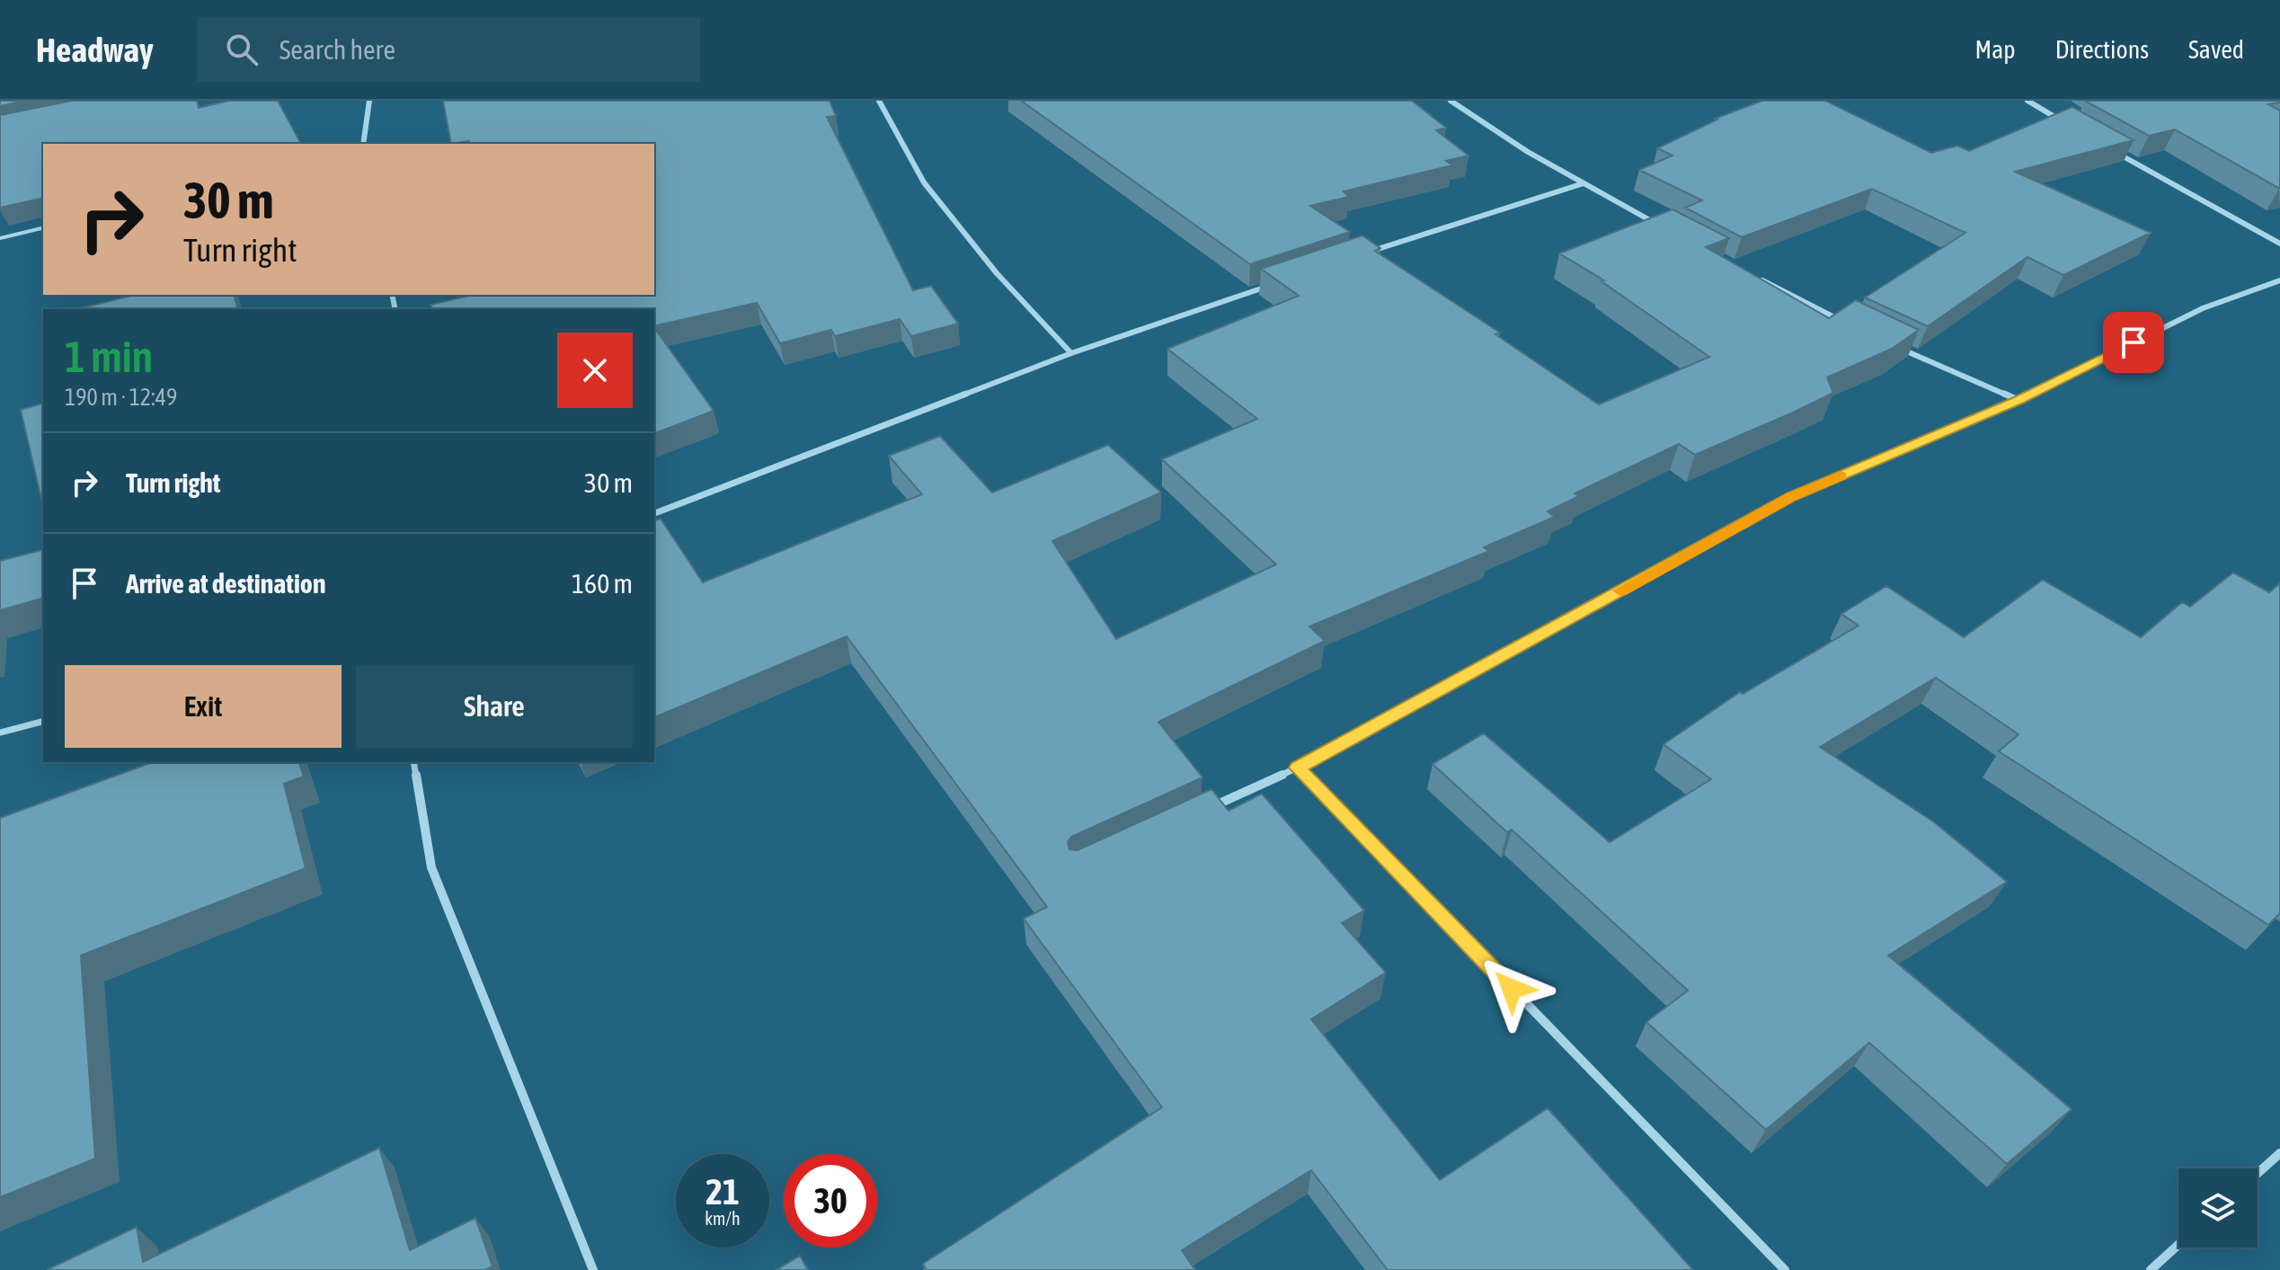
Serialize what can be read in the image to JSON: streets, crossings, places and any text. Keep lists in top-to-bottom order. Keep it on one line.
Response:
{"page":{"header":"Headway","search":"Search here","nav":["Map","Directions","Saved"],"turn":["30 m","Turn right"],"heading":["1 min","190 m · 12:49"],"list":[{"name":"Turn right","value":"30 m"},{"name":"Arrive at destination","value":"160 m"}],"buttons":["Exit","Share"],"speed":"21 km/h","limit":"30"}}
